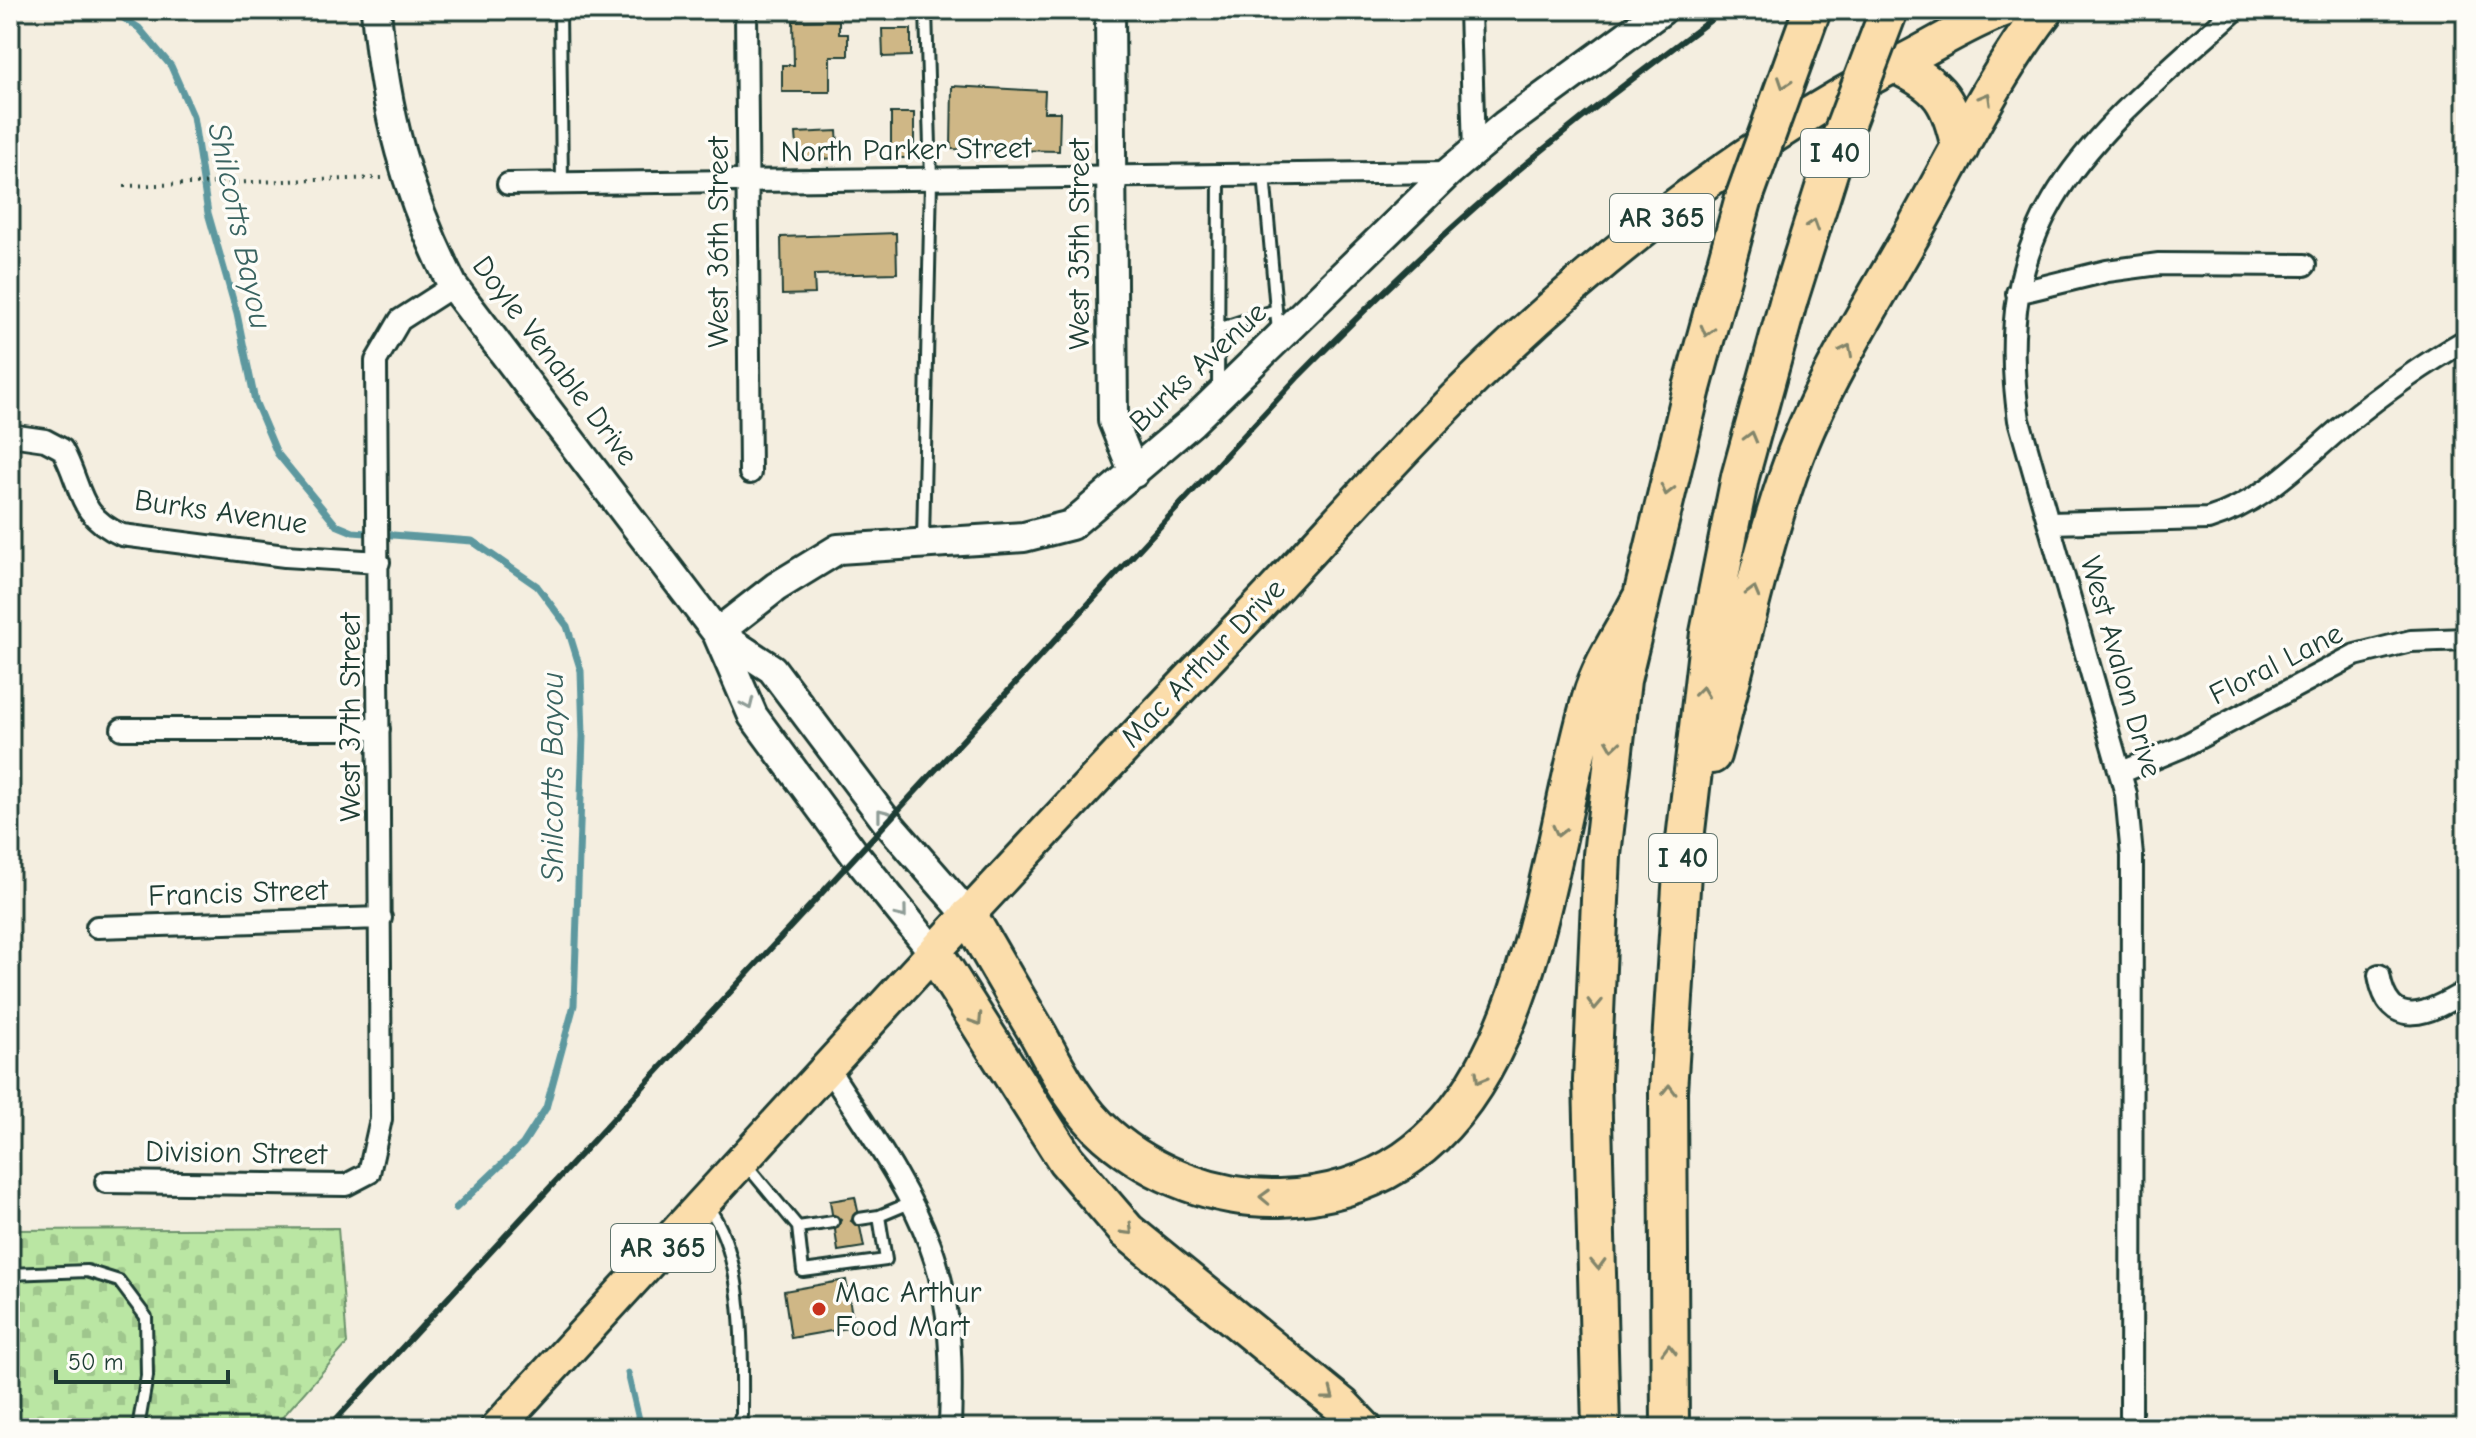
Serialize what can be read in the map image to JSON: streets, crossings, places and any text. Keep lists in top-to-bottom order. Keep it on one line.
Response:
{"streets":{"highway":["I 40"],"main road":["AR 365","West 35th Street","Doyle Venable Drive","Burks Avenue","Mac Arthur Drive"],"street":["North Parker Street","West 36th Street","Floral Lane","West Avalon Drive","West 37th Street","Francis Street","Division Street"]},"crossings":[["North Parker Street","West 36th Street"],["North Parker Street","West 35th Street"],["North Parker Street","Burks Avenue"],["West 35th Street","Burks Avenue"],["Doyle Venable Drive","Burks Avenue"],["Doyle Venable Drive","Mac Arthur Drive"],["Doyle Venable Drive","West 37th Street"],["Burks Avenue","West 37th Street"],["Floral Lane","West Avalon Drive"],["West 37th Street","Francis Street"],["West 37th Street","Division Street"]],"water":["Shilcotts Bayou"],"places":["Mac Arthur Food Mart"],"scale_bar":"50 m"}
